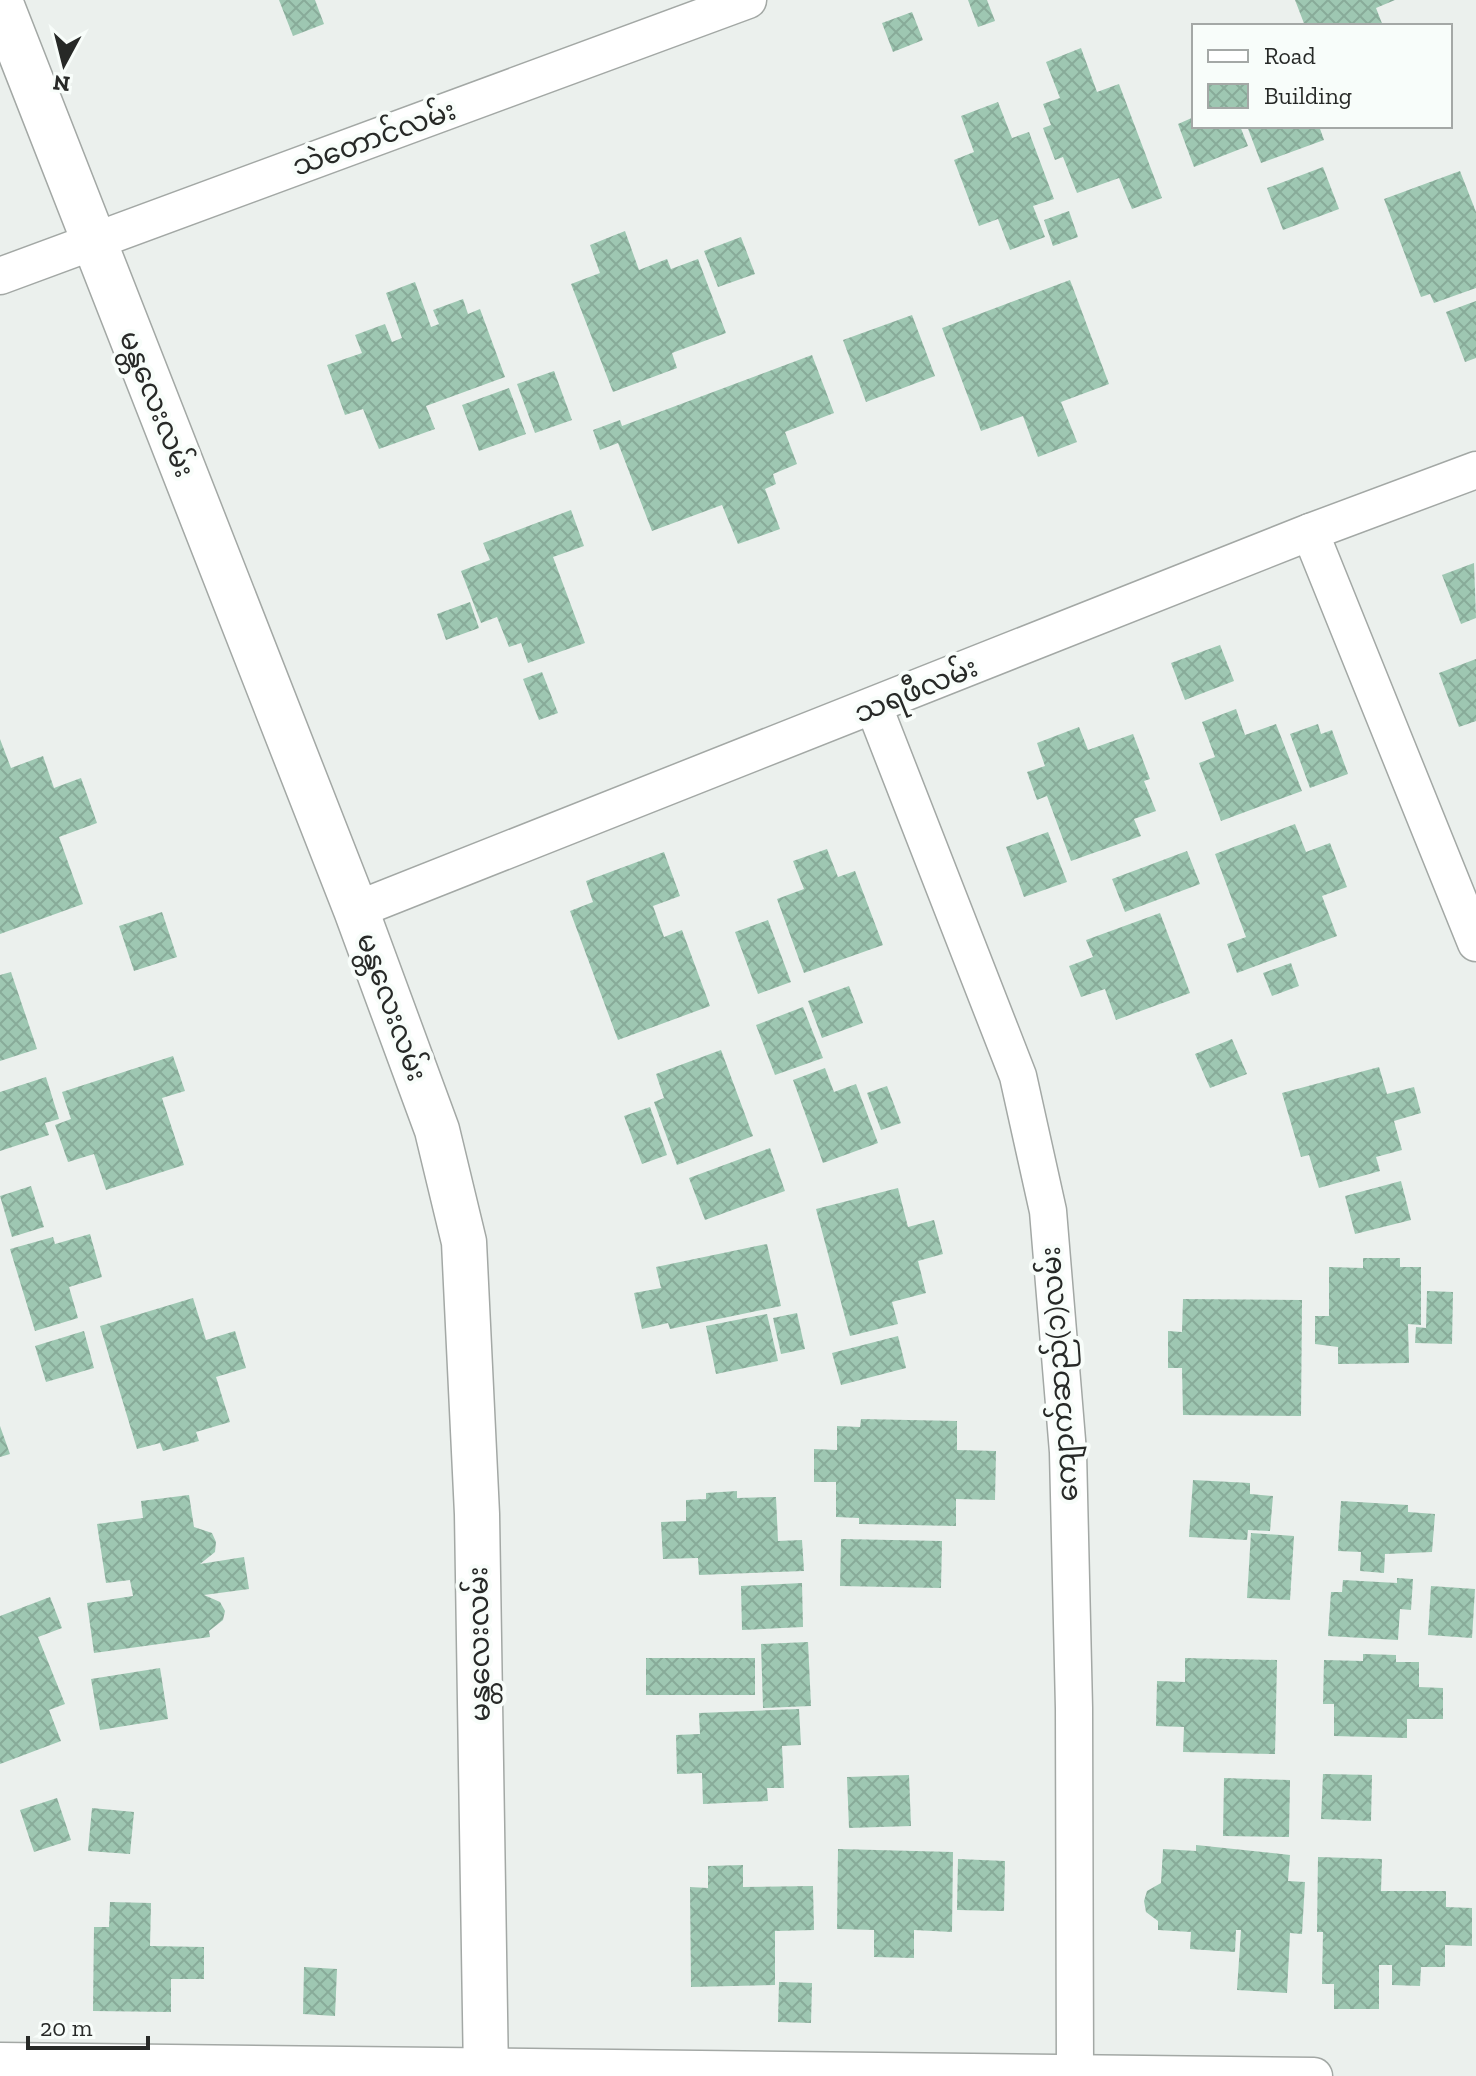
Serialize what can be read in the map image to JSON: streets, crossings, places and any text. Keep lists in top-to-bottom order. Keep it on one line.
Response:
{"streets":{"main road":["မန္တလေးလမ်း"],"street":["သဲတောင်လမ်း","သရဖီလမ်း","ကျောက်ဆည်(၁)လမ်း"]},"crossings":[["သဲတောင်လမ်း","မန္တလေးလမ်း"],["မန္တလေးလမ်း","သရဖီလမ်း"],["သရဖီလမ်း","ကျောက်ဆည်(၁)လမ်း"]],"legend":["Road","Building"],"scale_bar":"20 m","north":"bottom"}
